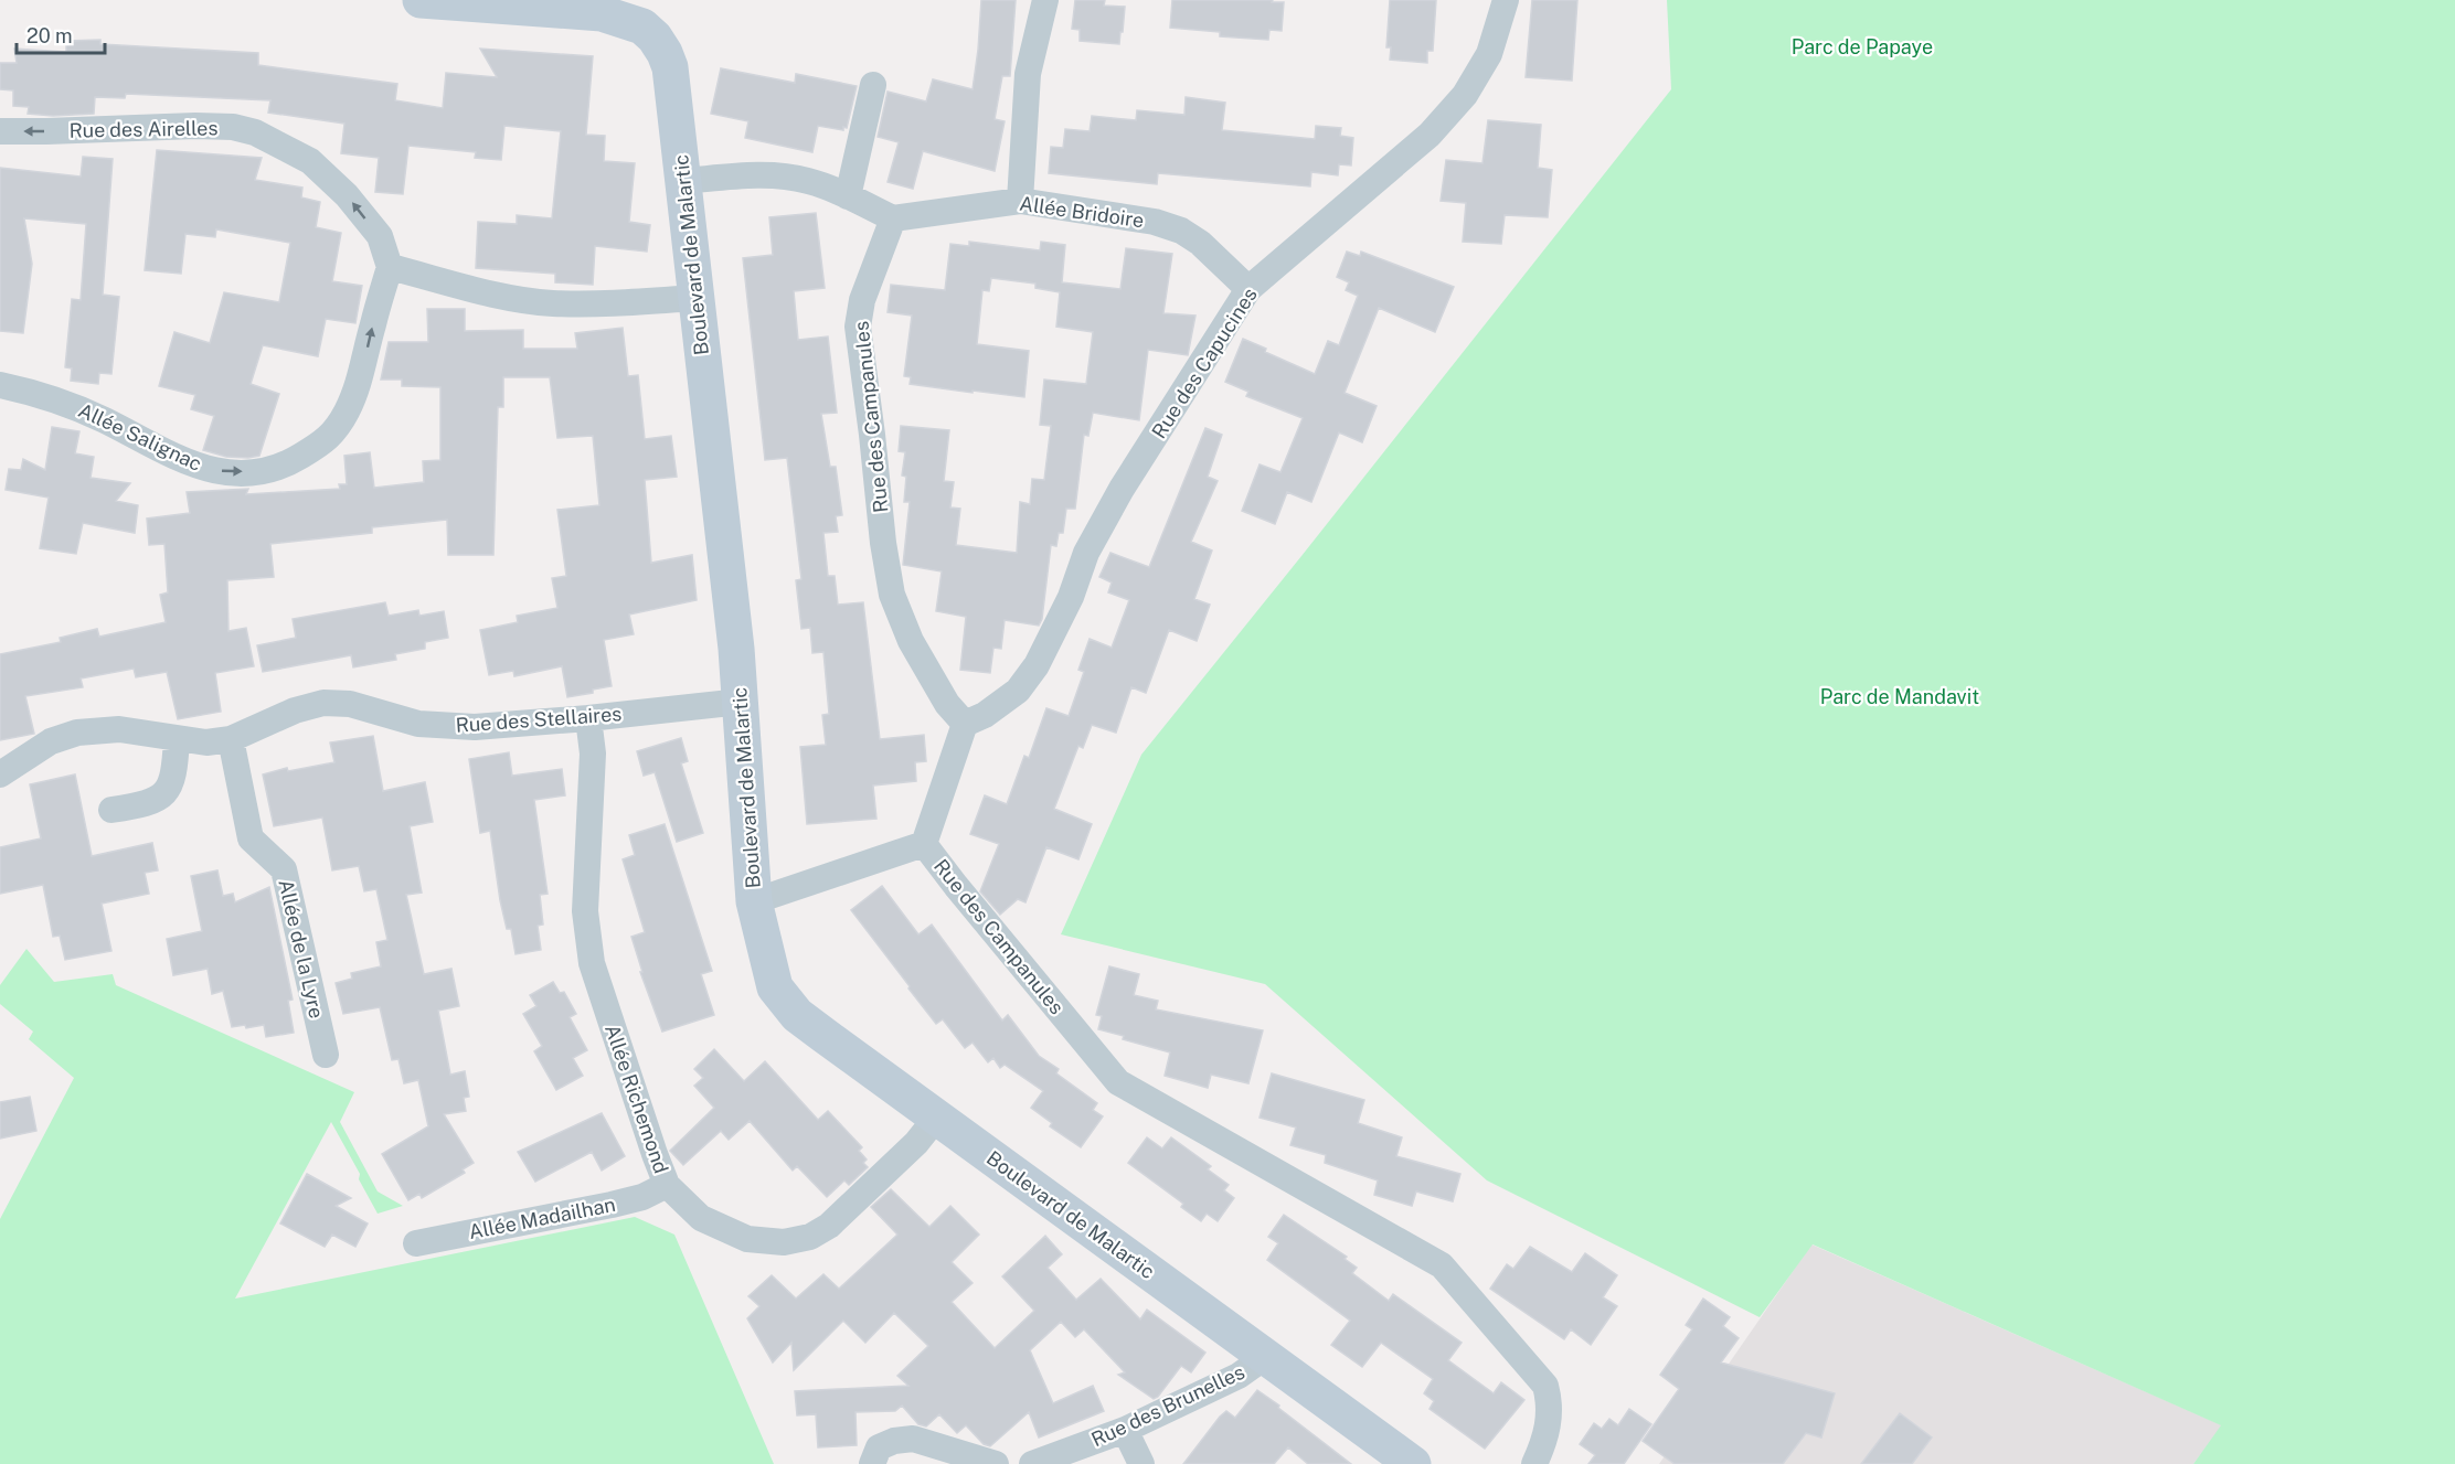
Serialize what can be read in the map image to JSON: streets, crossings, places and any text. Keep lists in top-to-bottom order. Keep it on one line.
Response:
{"streets":{"street":["Rue des Airelles","Allée Bridoire","Boulevard de Malartic","Rue des Capucines","Rue des Campanules","Allée Salignac","Rue des Stellaires","Allée de la Lyre","Allée Richemond","Allée Madailhan","Rue des Brunelles"]},"crossings":[["Rue des Airelles","Allée Salignac"],["Allée Bridoire","Rue des Capucines"],["Allée Bridoire","Rue des Campanules"],["Boulevard de Malartic","Rue des Stellaires"],["Boulevard de Malartic","Allée Richemond"],["Boulevard de Malartic","Rue des Brunelles"],["Rue des Capucines","Rue des Campanules"],["Rue des Stellaires","Allée de la Lyre"],["Rue des Stellaires","Allée Richemond"],["Allée Richemond","Allée Madailhan"]],"one_way":["Rue des Airelles"],"parks":["Parc de Papaye","Parc de Mandavit"],"scale_bar":"20 m"}
